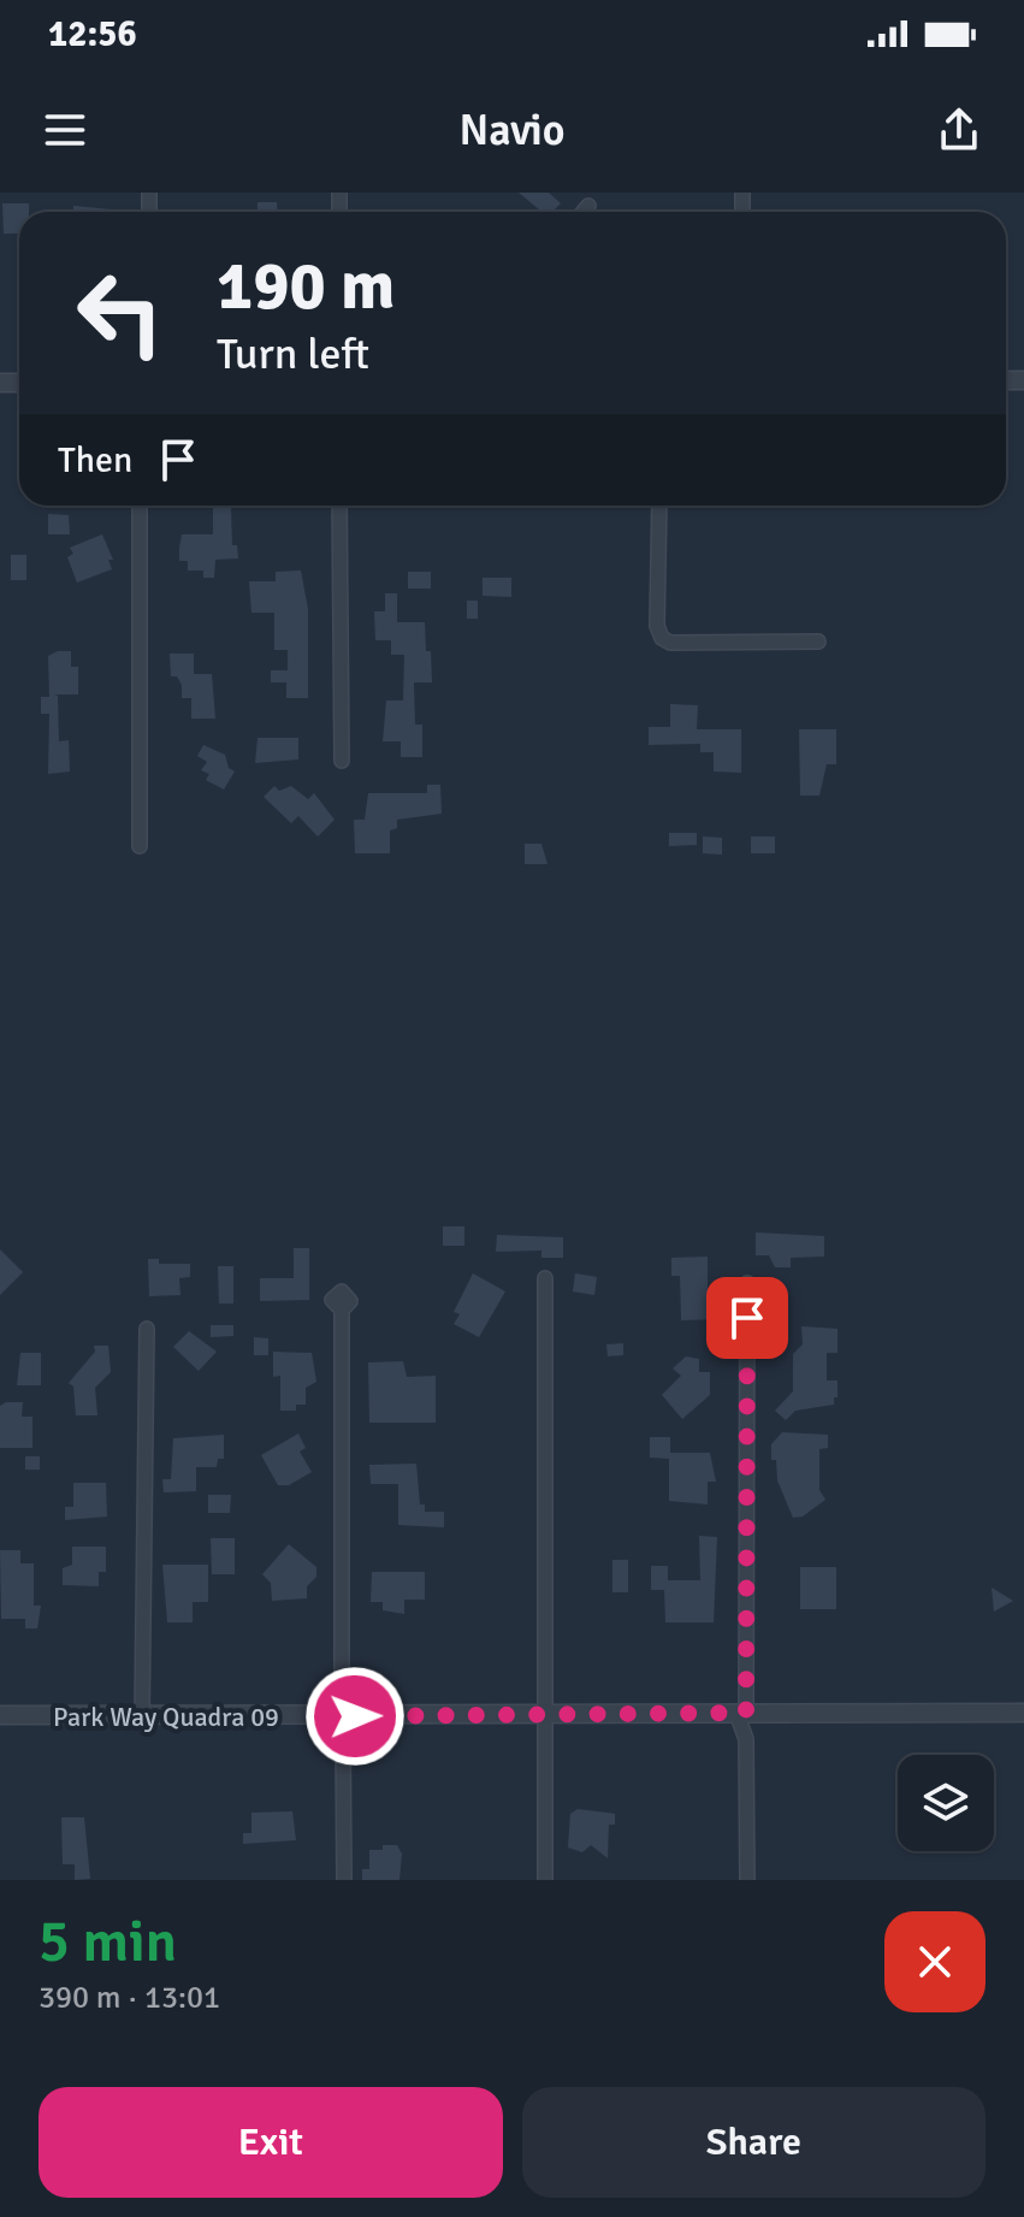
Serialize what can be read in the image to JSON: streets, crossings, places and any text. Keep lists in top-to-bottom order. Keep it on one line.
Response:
{"streets":{"street":["Park Way Quadra 09"]},"page":{"status":"12:56","header":"Navio","turn":["190 m","Turn left"],"then":"Then","heading":["5 min","390 m · 13:01"],"buttons":["Exit","Share"]}}
